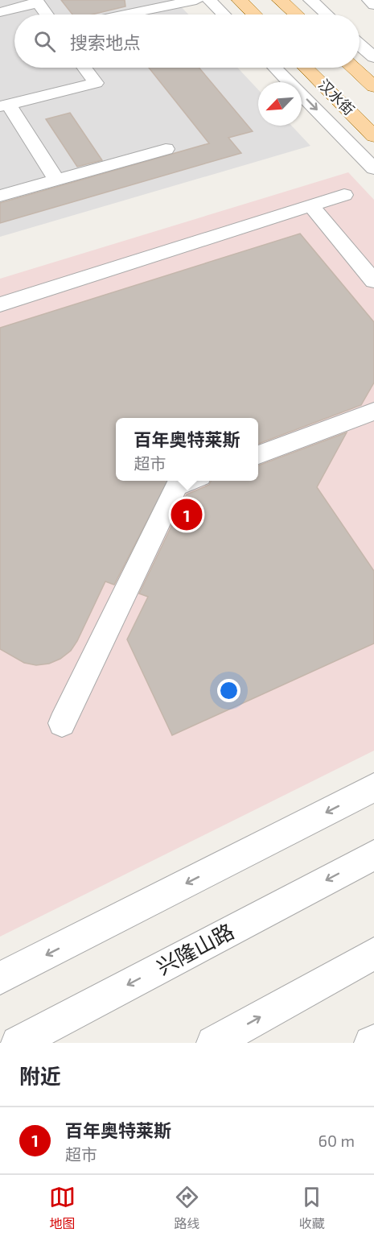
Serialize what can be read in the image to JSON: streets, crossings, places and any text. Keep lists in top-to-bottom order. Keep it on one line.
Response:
{"streets":{"main road":["汉水街"],"street":["兴隆山路"]},"north":"bottom left","page":{"search":"搜索地点","popup":["百年奥特莱斯","超市"],"pins":"1","heading":"附近","list":[{"mark":"1","name":"百年奥特莱斯","note":"超市","value":"60 m"}],"nav":["地图","路线","收藏"]}}
